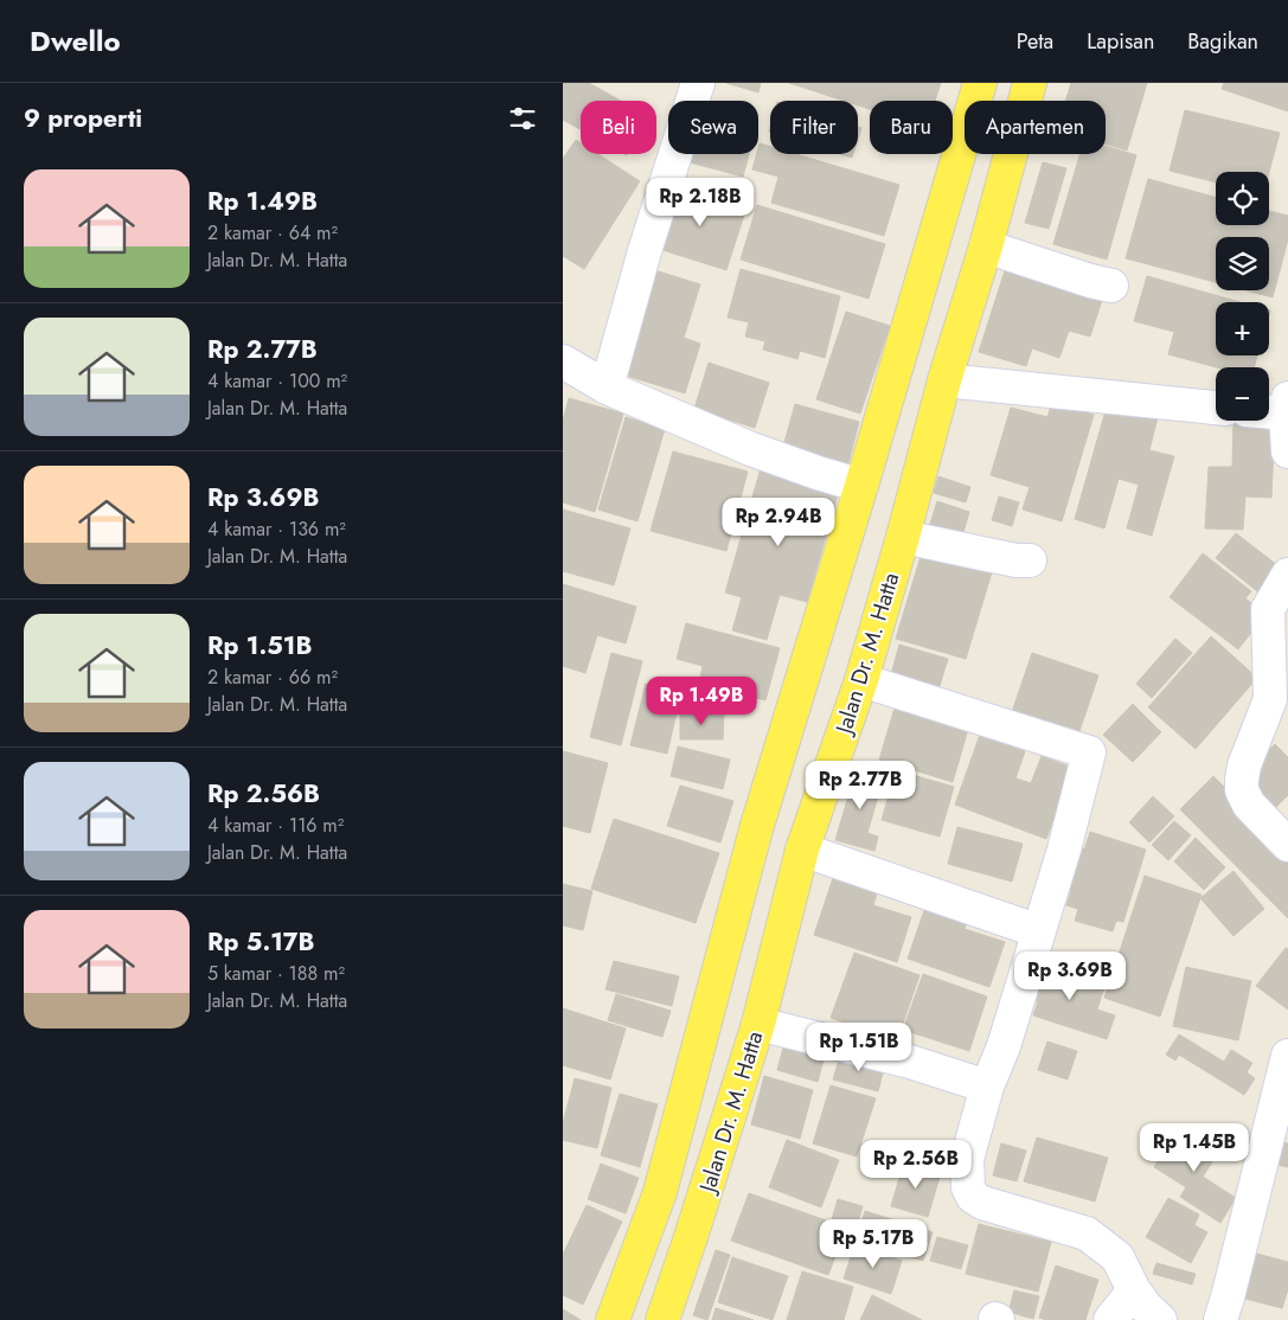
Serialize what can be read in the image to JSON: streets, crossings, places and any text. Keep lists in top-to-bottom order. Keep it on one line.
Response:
{"streets":{"main road":["Jalan Dr. M. Hatta"]},"page":{"header":"Dwello","nav":["Peta","Lapisan","Bagikan"],"heading":"9 properti","chip":["Beli","Sewa","Filter","Baru","Apartemen"],"list":[{"name":"Rp 1.49B","note":"2 kamar · 64 m² · Jalan Dr. M. Hatta"},{"name":"Rp 2.77B","note":"4 kamar · 100 m² · Jalan Dr. M. Hatta"},{"name":"Rp 3.69B","note":"4 kamar · 136 m² · Jalan Dr. M. Hatta"},{"name":"Rp 1.51B","note":"2 kamar · 66 m² · Jalan Dr. M. Hatta"},{"name":"Rp 2.56B","note":"4 kamar · 116 m² · Jalan Dr. M. Hatta"},{"name":"Rp 5.17B","note":"5 kamar · 188 m² · Jalan Dr. M. Hatta"}],"map_buttons":["+","−"],"price":["Rp 2.18B","Rp 2.94B","Rp 1.49B","Rp 2.77B","Rp 3.69B","Rp 1.51B","Rp 1.45B","Rp 2.56B","Rp 5.17B"]}}
